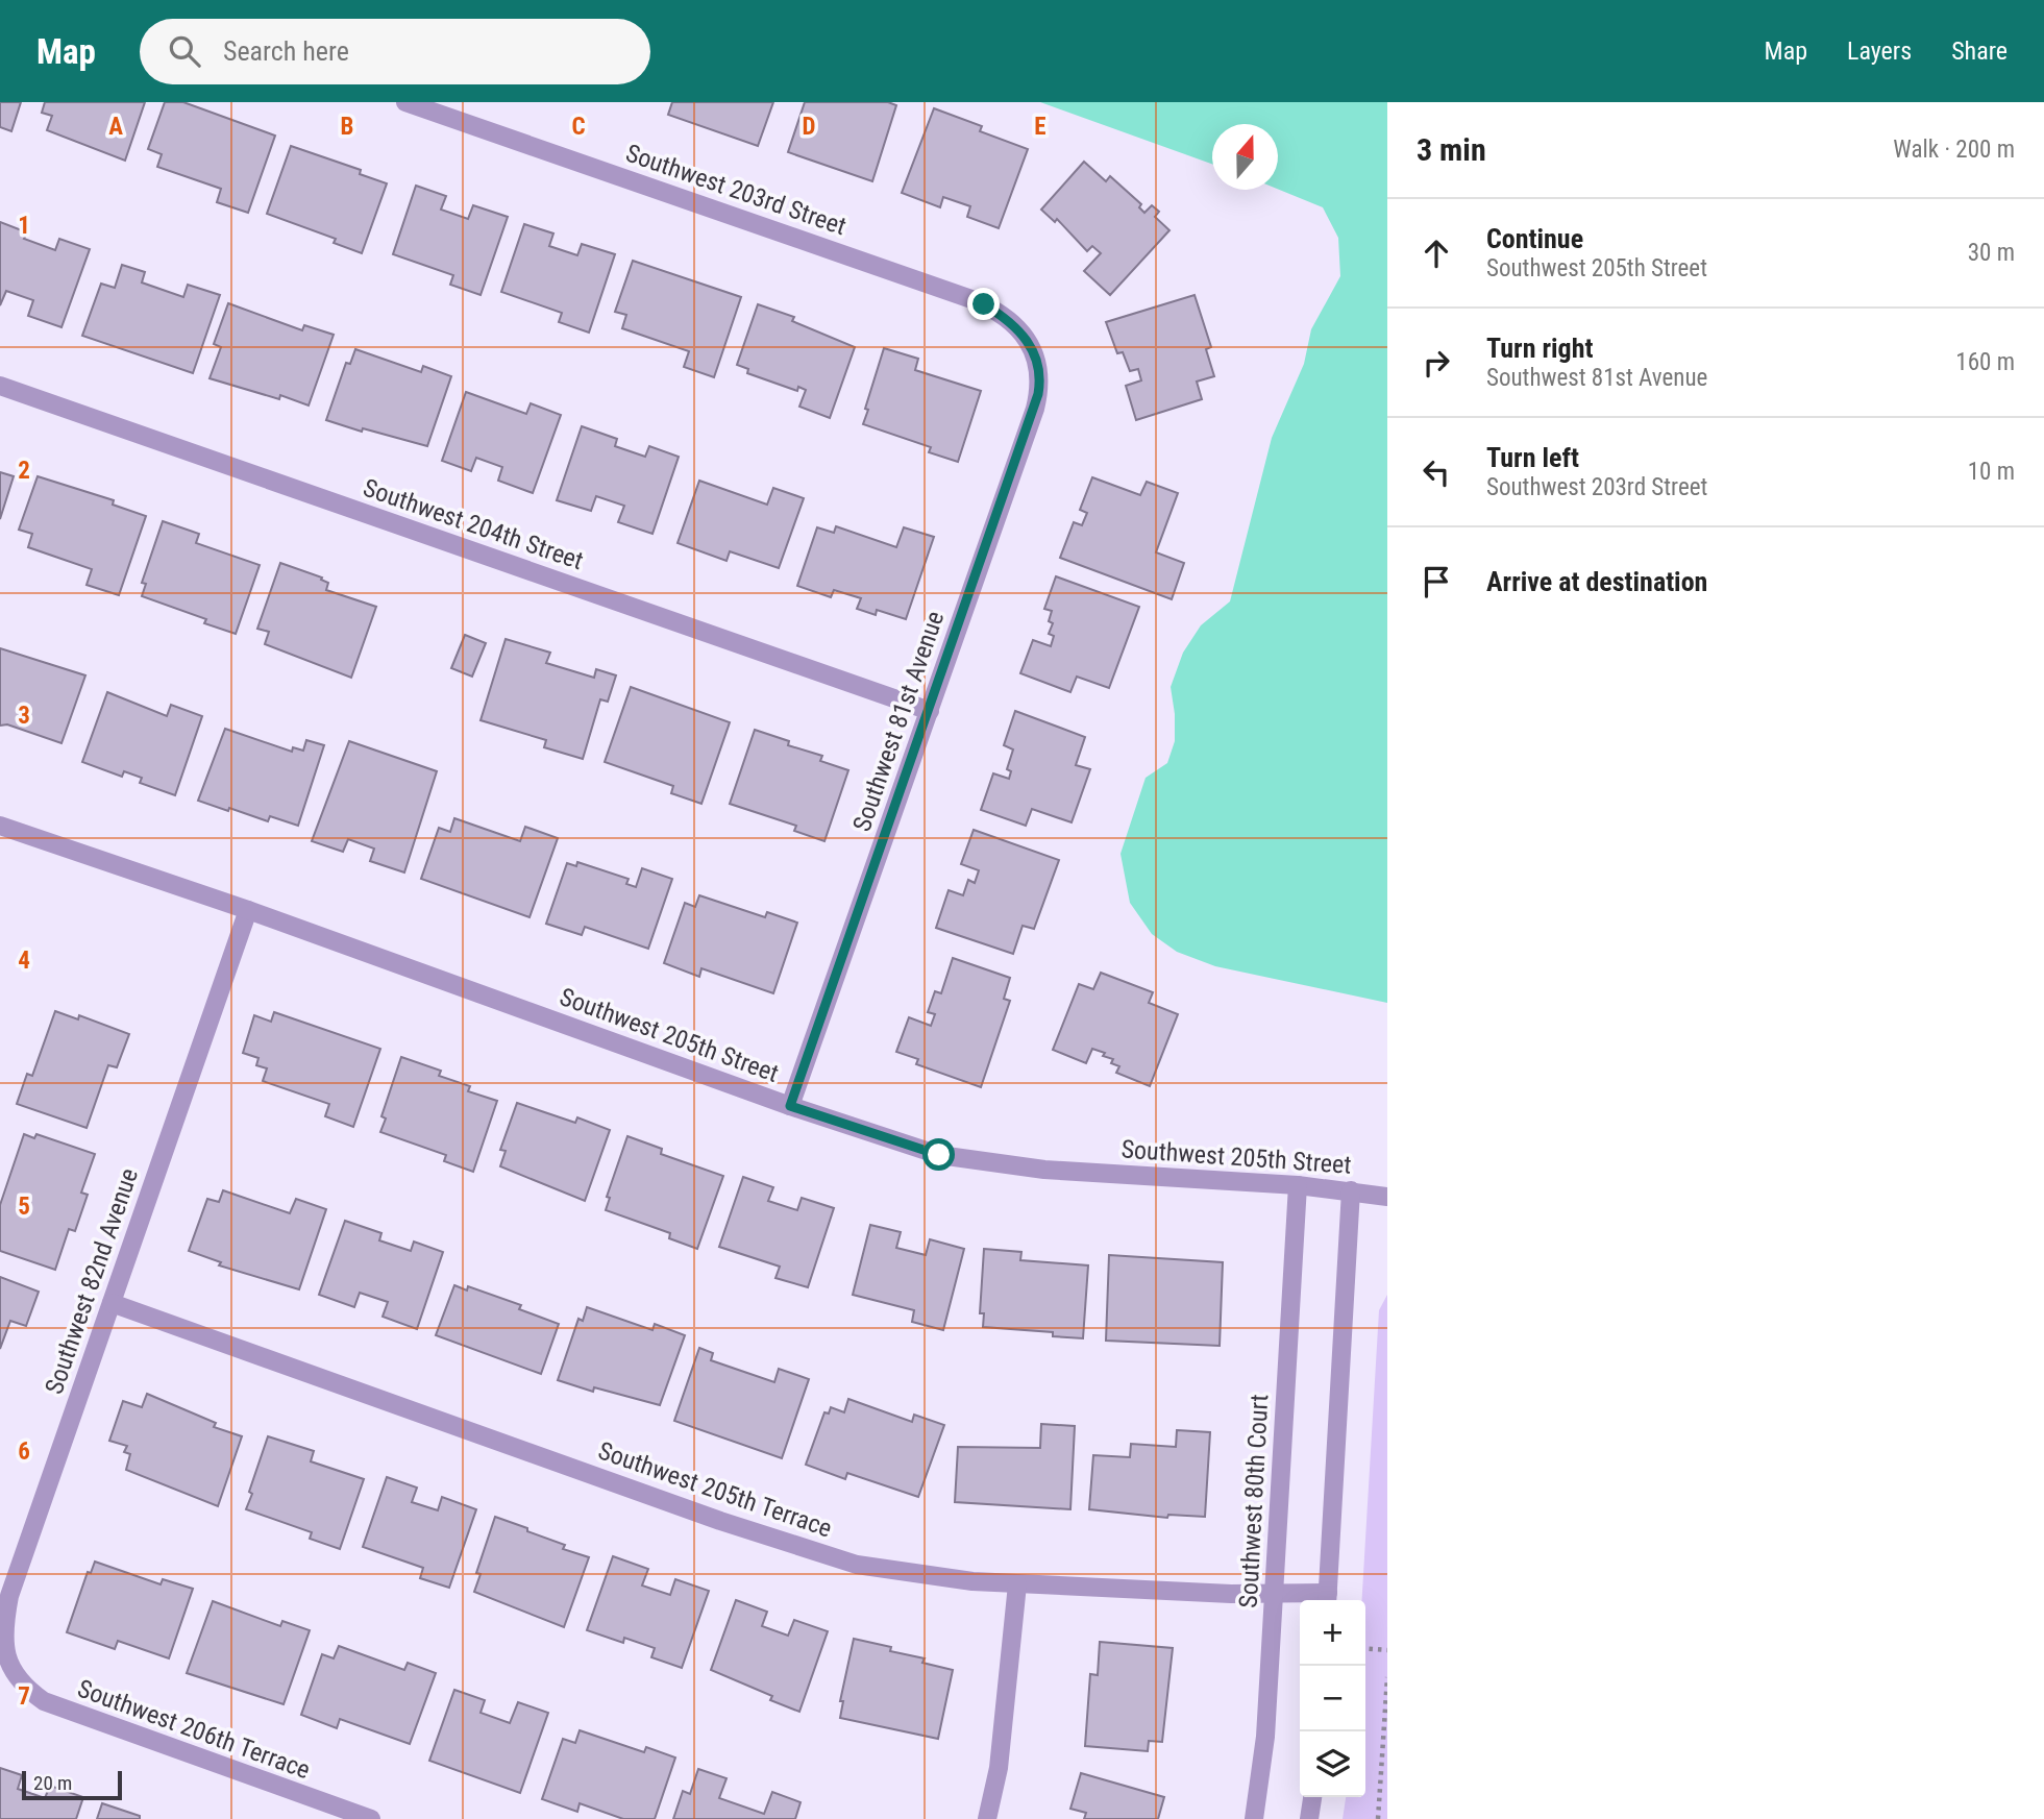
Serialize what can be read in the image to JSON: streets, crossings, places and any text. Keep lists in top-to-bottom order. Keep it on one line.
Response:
{"streets":{"street":["Southwest 203rd Street","Southwest 204th Street","Southwest 81st Avenue","Southwest 205th Street","Southwest 82nd Avenue","Southwest 205th Terrace","Southwest 80th Court","Southwest 206th Terrace"]},"crossings":[["Southwest 203rd Street","Southwest 81st Avenue"],["Southwest 204th Street","Southwest 81st Avenue"],["Southwest 81st Avenue","Southwest 205th Street"],["Southwest 205th Street","Southwest 82nd Avenue"],["Southwest 205th Street","Southwest 80th Court"],["Southwest 82nd Avenue","Southwest 205th Terrace"],["Southwest 82nd Avenue","Southwest 206th Terrace"],["Southwest 205th Terrace","Southwest 80th Court"]],"scale_bar":"20 m","north":"top","page":{"header":"Map","search":"Search here","nav":["Map","Layers","Share"],"heading":["3 min","Walk · 200 m"],"list":[["Continue","Southwest 205th Street","30 m"],["Turn right","Southwest 81st Avenue","160 m"],["Turn left","Southwest 203rd Street","10 m"],"Arrive at destination"],"map_buttons":["+","−"],"scale":"20 m"},"grid":{"columns":["A","B","C","D","E"],"rows":["1","2","3","4","5","6","7"]}}
